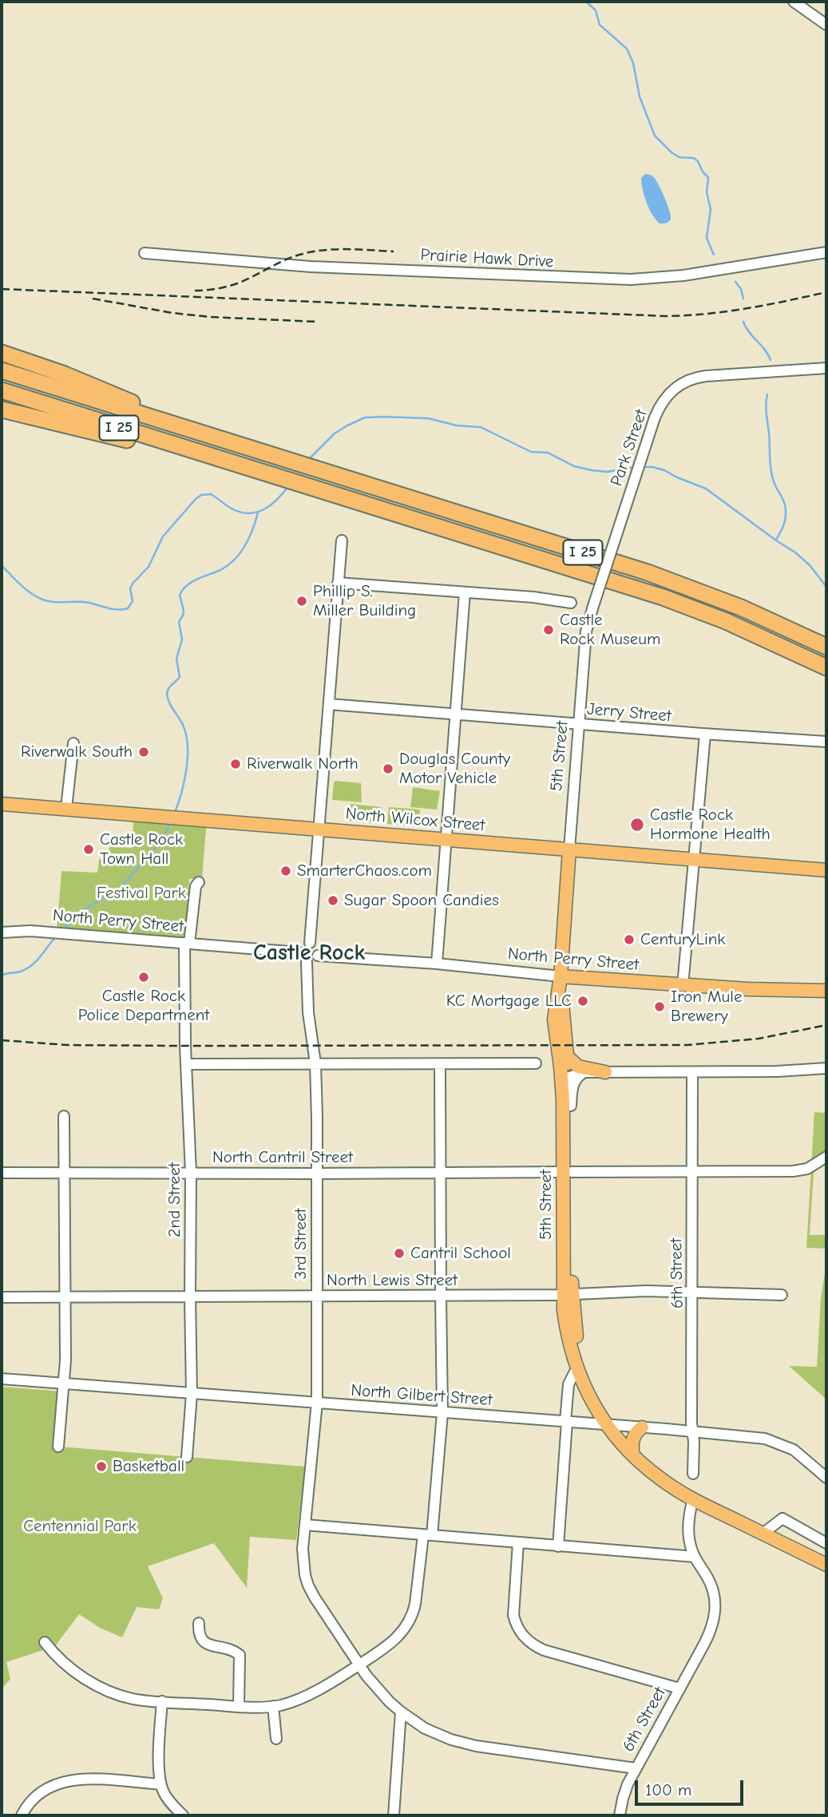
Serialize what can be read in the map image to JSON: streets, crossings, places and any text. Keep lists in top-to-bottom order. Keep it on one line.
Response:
{"streets":{"highway":["I 25"],"main road":["5th Street","North Wilcox Street","North Perry Street"],"street":["Prairie Hawk Drive","Park Street","Jerry Street","North Cantril Street","2nd Street","3rd Street","6th Street","North Lewis Street","North Gilbert Street"]},"crossings":[["Park Street","5th Street"],["Jerry Street","5th Street"],["5th Street","North Wilcox Street"],["5th Street","North Perry Street"],["5th Street","North Cantril Street"],["5th Street","6th Street"],["5th Street","North Lewis Street"],["5th Street","North Gilbert Street"],["North Perry Street","2nd Street"],["North Perry Street","3rd Street"],["North Cantril Street","2nd Street"],["North Cantril Street","3rd Street"],["North Cantril Street","6th Street"],["2nd Street","North Lewis Street"],["2nd Street","North Gilbert Street"],["3rd Street","6th Street"],["3rd Street","North Lewis Street"],["3rd Street","North Gilbert Street"],["6th Street","North Lewis Street"],["6th Street","North Gilbert Street"]],"districts":["Castle Rock"],"parks":["Festival Park","Centennial Park"],"places":["Phillip S. Miller Building","Castle Rock Museum","Riverwalk South","Riverwalk North","Douglas County Motor Vehicle","Castle Rock Hormone Health","Castle Rock Town Hall","SmarterChaos.com","Sugar Spoon Candies","CenturyLink","Castle Rock Police Department","KC Mortgage LLC","Iron Mule Brewery","Cantril School","Basketball"],"scale_bar":"100 m"}
